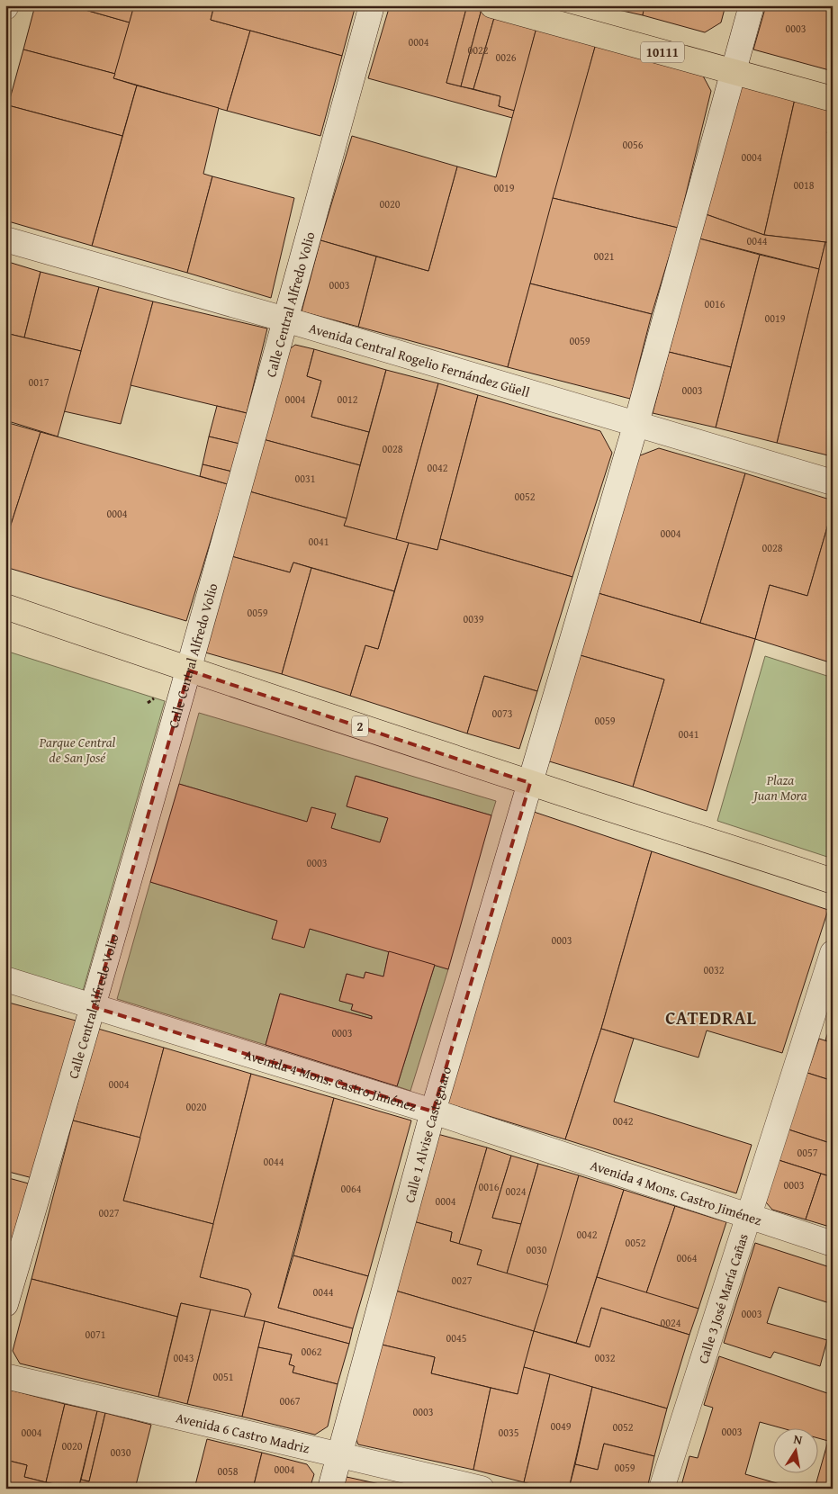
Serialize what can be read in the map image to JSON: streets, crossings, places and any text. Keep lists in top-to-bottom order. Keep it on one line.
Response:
{"streets":{"highway":["10111","2"],"street":["Calle Central Alfredo Volio","Avenida Central Rogelio Fernández Güell","Avenida 4 Mons. Castro Jiménez","Calle 1 Alvise Castegnaro","Calle 3 José María Cañas","Avenida 6 Castro Madriz"]},"crossings":[["10111","Calle 1 Alvise Castegnaro"],["Calle Central Alfredo Volio","Avenida Central Rogelio Fernández Güell"],["Calle Central Alfredo Volio","2"],["Calle Central Alfredo Volio","Avenida 4 Mons. Castro Jiménez"],["Avenida Central Rogelio Fernández Güell","Calle 1 Alvise Castegnaro"],["2","Calle 1 Alvise Castegnaro"],["Avenida 4 Mons. Castro Jiménez","Calle 1 Alvise Castegnaro"],["Avenida 4 Mons. Castro Jiménez","Calle 3 José María Cañas"],["Calle 1 Alvise Castegnaro","Avenida 6 Castro Madriz"]],"districts":["CATEDRAL"],"parks":["Parque Central de San José","Plaza Juan Mora"],"house_numbers":["0003","0004","0022","0026","0056","0004","0018","0019","0020","0044","0021","0003","0016","0019","0059","0017","0003","0004","0012","0028","0042","0031","0052","0004","0004","0041","0028","0059","0039","0073","0059","0041","0003","0003","0032","0003","0004","0020","0042","0057","0044","0003","0016","0064","0024","0004","0027","0042","0052","0030","0064","0027","0044","0003","0024","0071","0045","0062","0043","0032","0051","0067","0003","0049","0052","0003","0004","0035","0020","0030","0059","0004","0058"],"north":"top"}
